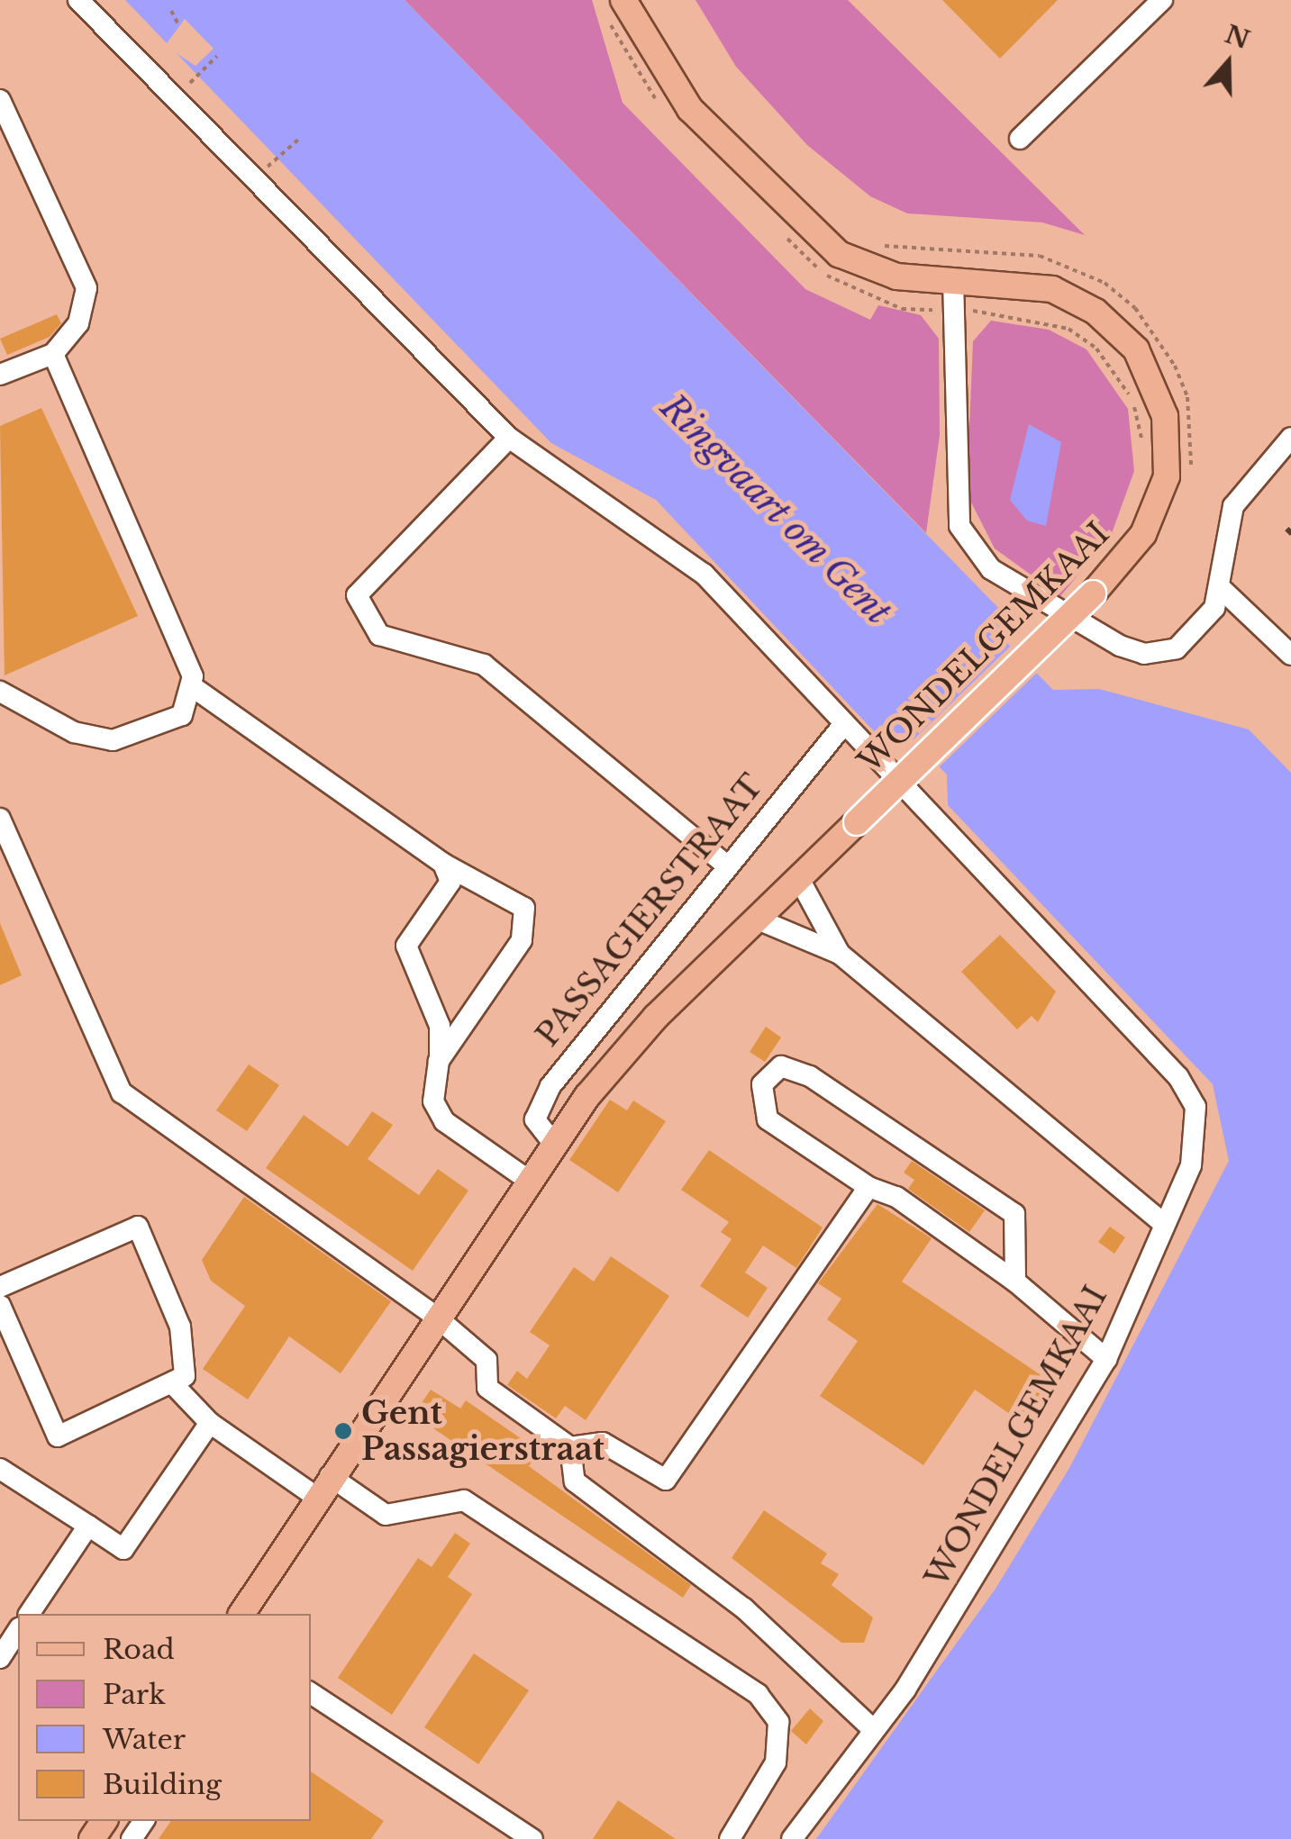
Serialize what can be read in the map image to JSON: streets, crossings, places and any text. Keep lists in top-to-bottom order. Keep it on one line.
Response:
{"streets":{"main road":["WONDELGEMKAAI"],"street":["PASSAGIERSTRAAT"]},"crossings":[["WONDELGEMKAAI","PASSAGIERSTRAAT"]],"water":["Ringvaart om Gent"],"places":["Gent Passagierstraat"],"legend":["Road","Park","Water","Building"],"north":"top"}
